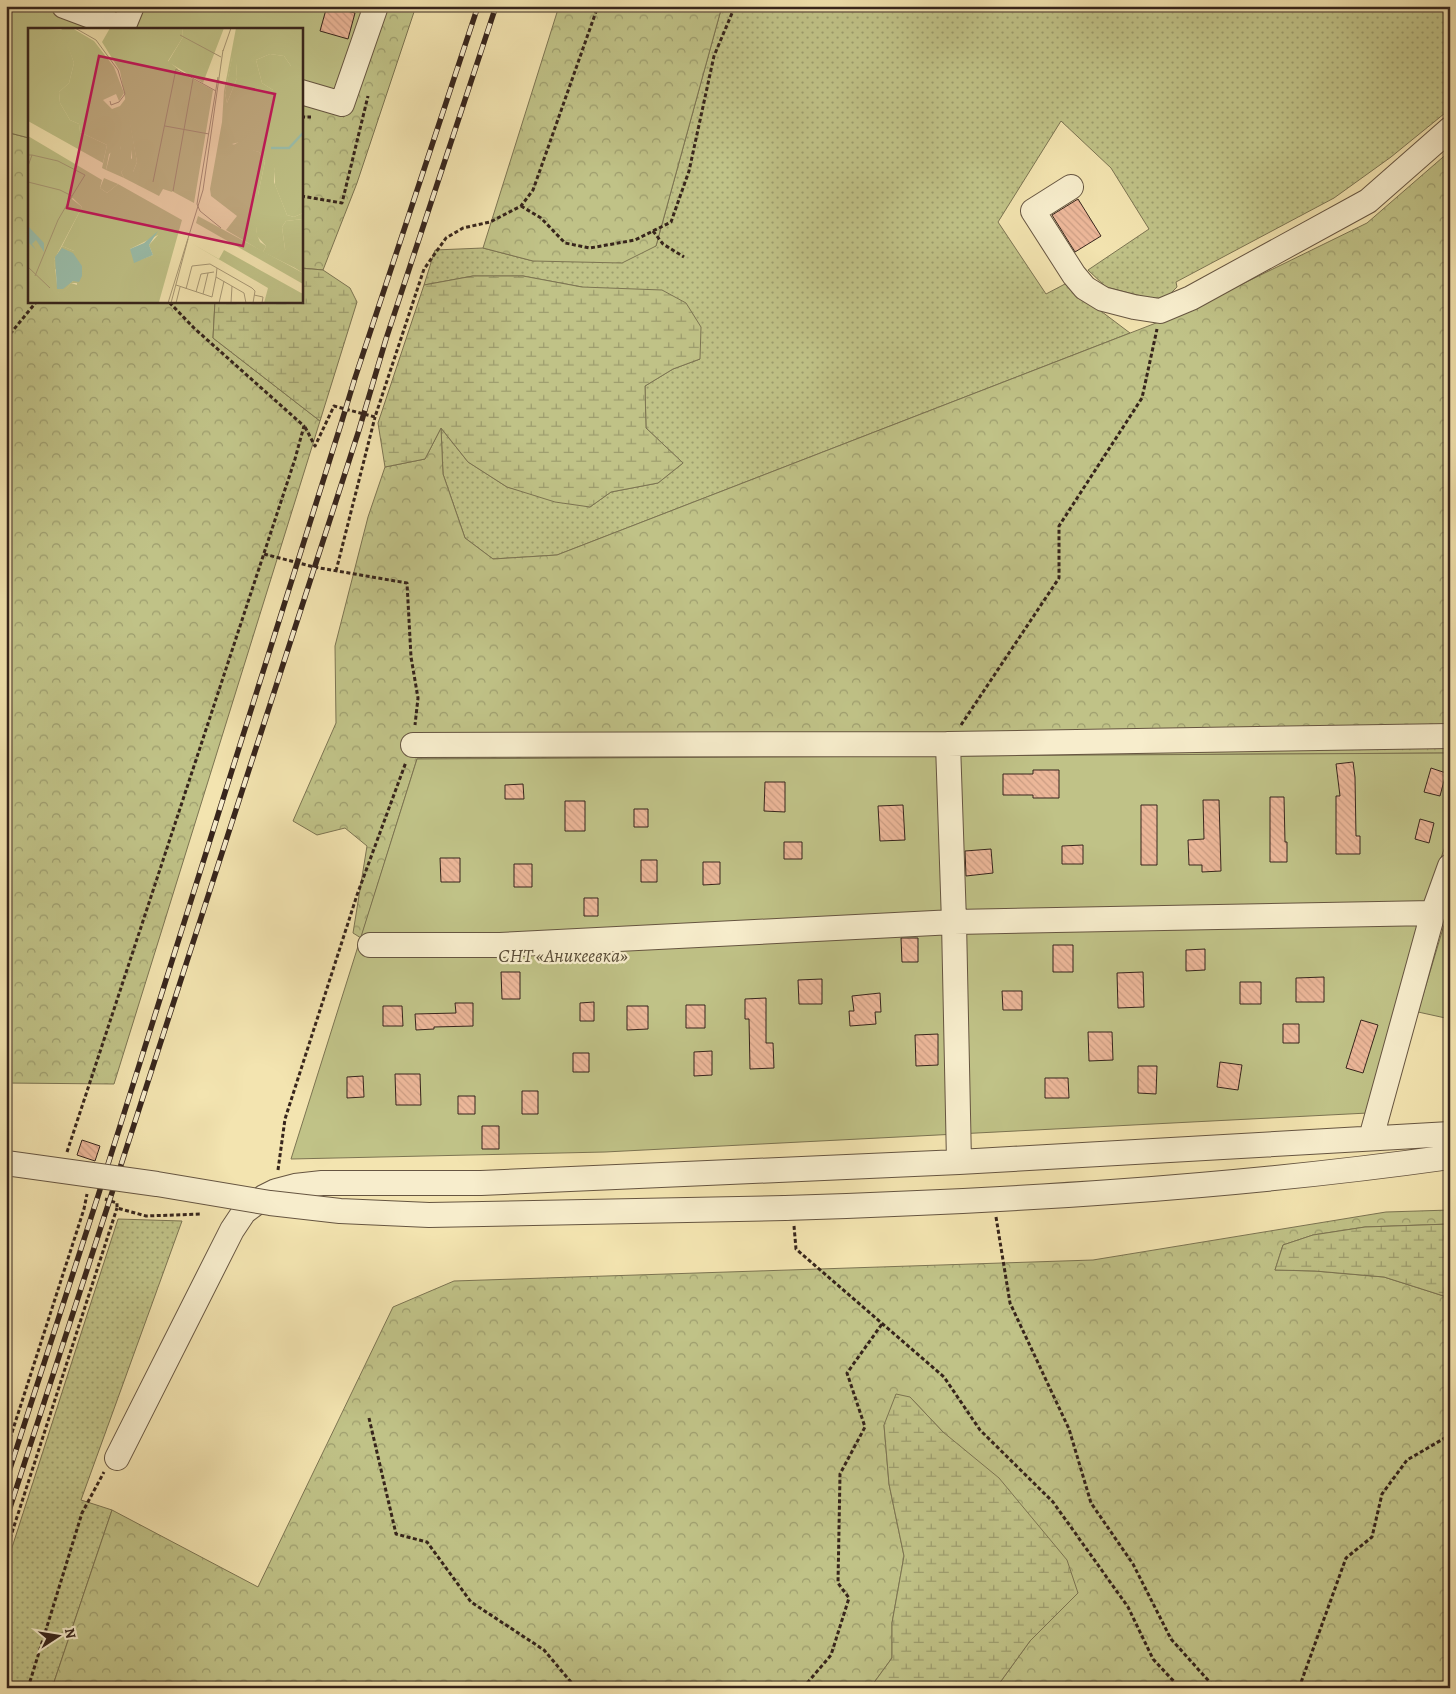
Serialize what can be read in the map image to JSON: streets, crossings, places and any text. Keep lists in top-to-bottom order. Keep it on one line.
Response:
{"parks":["СНТ «Аникеевка»"],"north":"right"}
